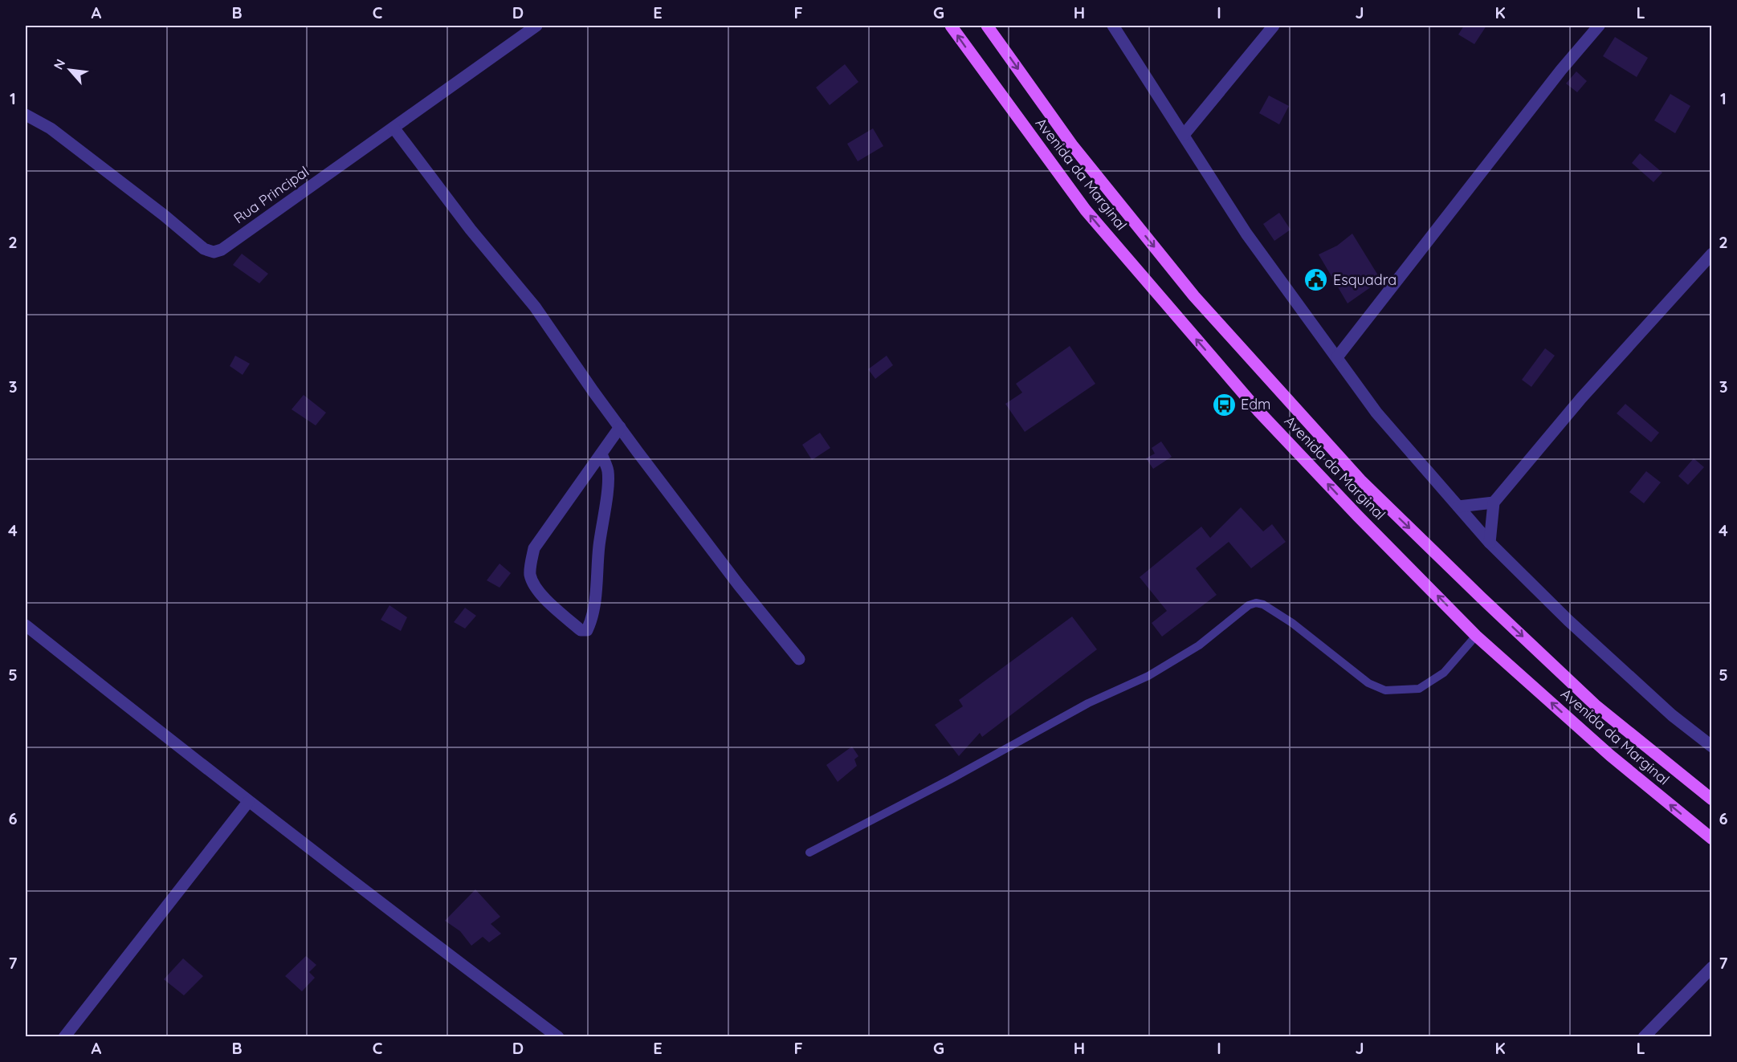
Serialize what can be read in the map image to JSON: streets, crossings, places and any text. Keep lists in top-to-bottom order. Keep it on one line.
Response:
{"streets":{"main road":["Avenida da Marginal"],"street":["Rua Principal"]},"places":{"public building":["Esquadra"],"bus stop":["Edm"]},"north":"top left","grid":{"columns":["A","B","C","D","E","F","G","H","I","J","K","L"],"rows":["1","2","3","4","5","6","7"]}}
